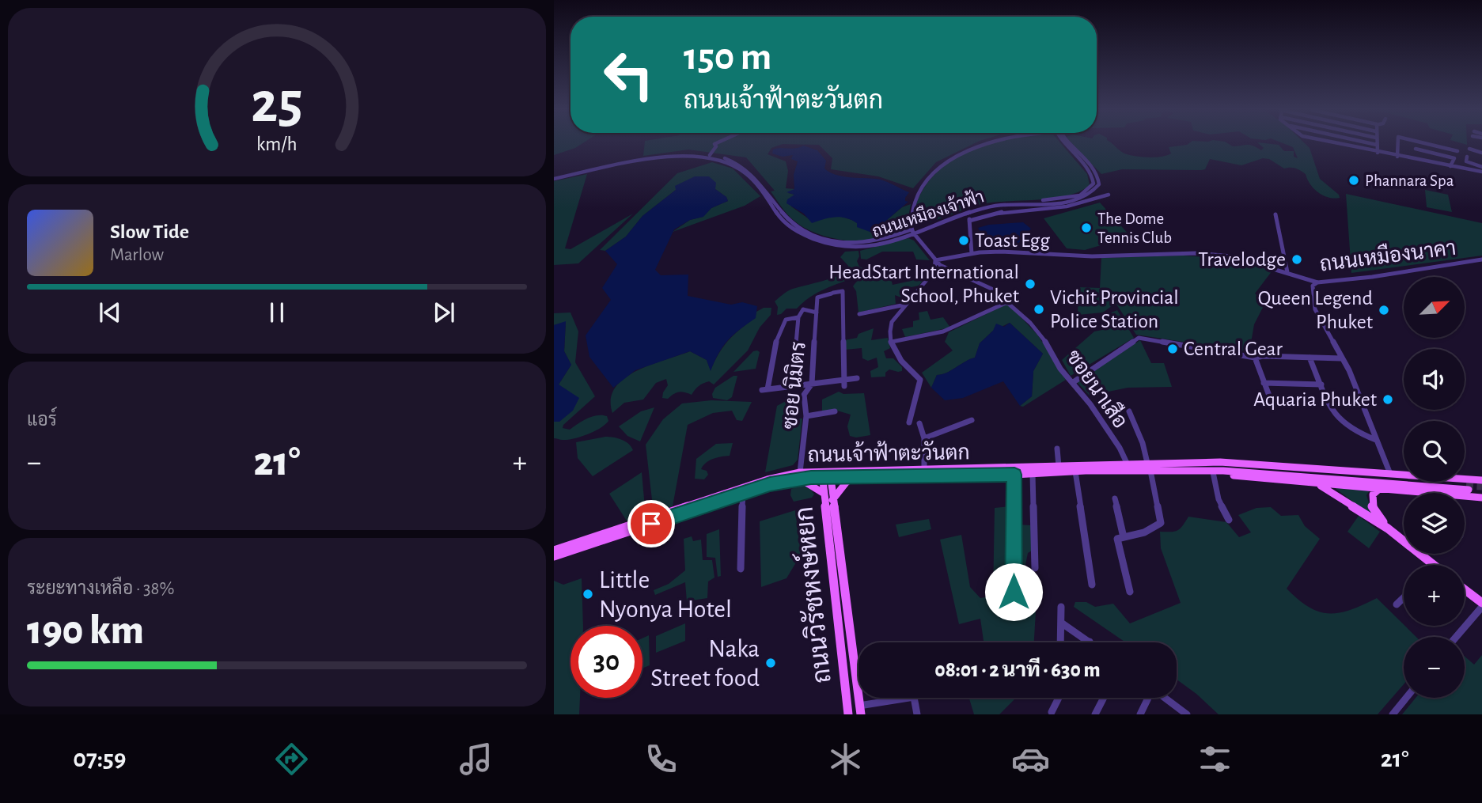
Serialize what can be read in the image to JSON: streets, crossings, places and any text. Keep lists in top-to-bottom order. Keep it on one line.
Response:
{"streets":{"main road":["ถนนเจ้าฟ้าตะวันตก","ถนนวิรัชหงษ์หยก"],"street":["ถนนเหมืองเจ้าฟ้า","ถนนเหมืองนาคา","ซอย นิมิตร","ซอยนาเสือ"]},"crossings":[["ถนนเหมืองเจ้าฟ้า","ซอยนาเสือ"],["ถนนเหมืองนาคา","ซอยนาเสือ"],["ซอย นิมิตร","ถนนเจ้าฟ้าตะวันตก"],["ซอยนาเสือ","ถนนเจ้าฟ้าตะวันตก"],["ถนนเจ้าฟ้าตะวันตก","ถนนวิรัชหงษ์หยก"]],"places":["Phannara Spa","The Dome Tennis Club","Toast Egg","Travelodge","HeadStart International School, Phuket","Vichit Provincial Police Station","Queen Legend Phuket","Central Gear","Aquaria Phuket","Little Nyonya Hotel","Naka Street food"],"north":"top right","page":{"turn":["150 m","ถนนเจ้าฟ้าตะวันตก"],"song":["Slow Tide","Marlow"],"map_buttons":["+","−"],"tile":["แอร์",["ระยะทางเหลือ · 38%","190 km"]],"heat":["−","21°","+"],"limit":"30","trip":"08:01 · 2 นาที · 630 m","tabs":["07:59","21°"],"gauge":["25","km/h"]}}
